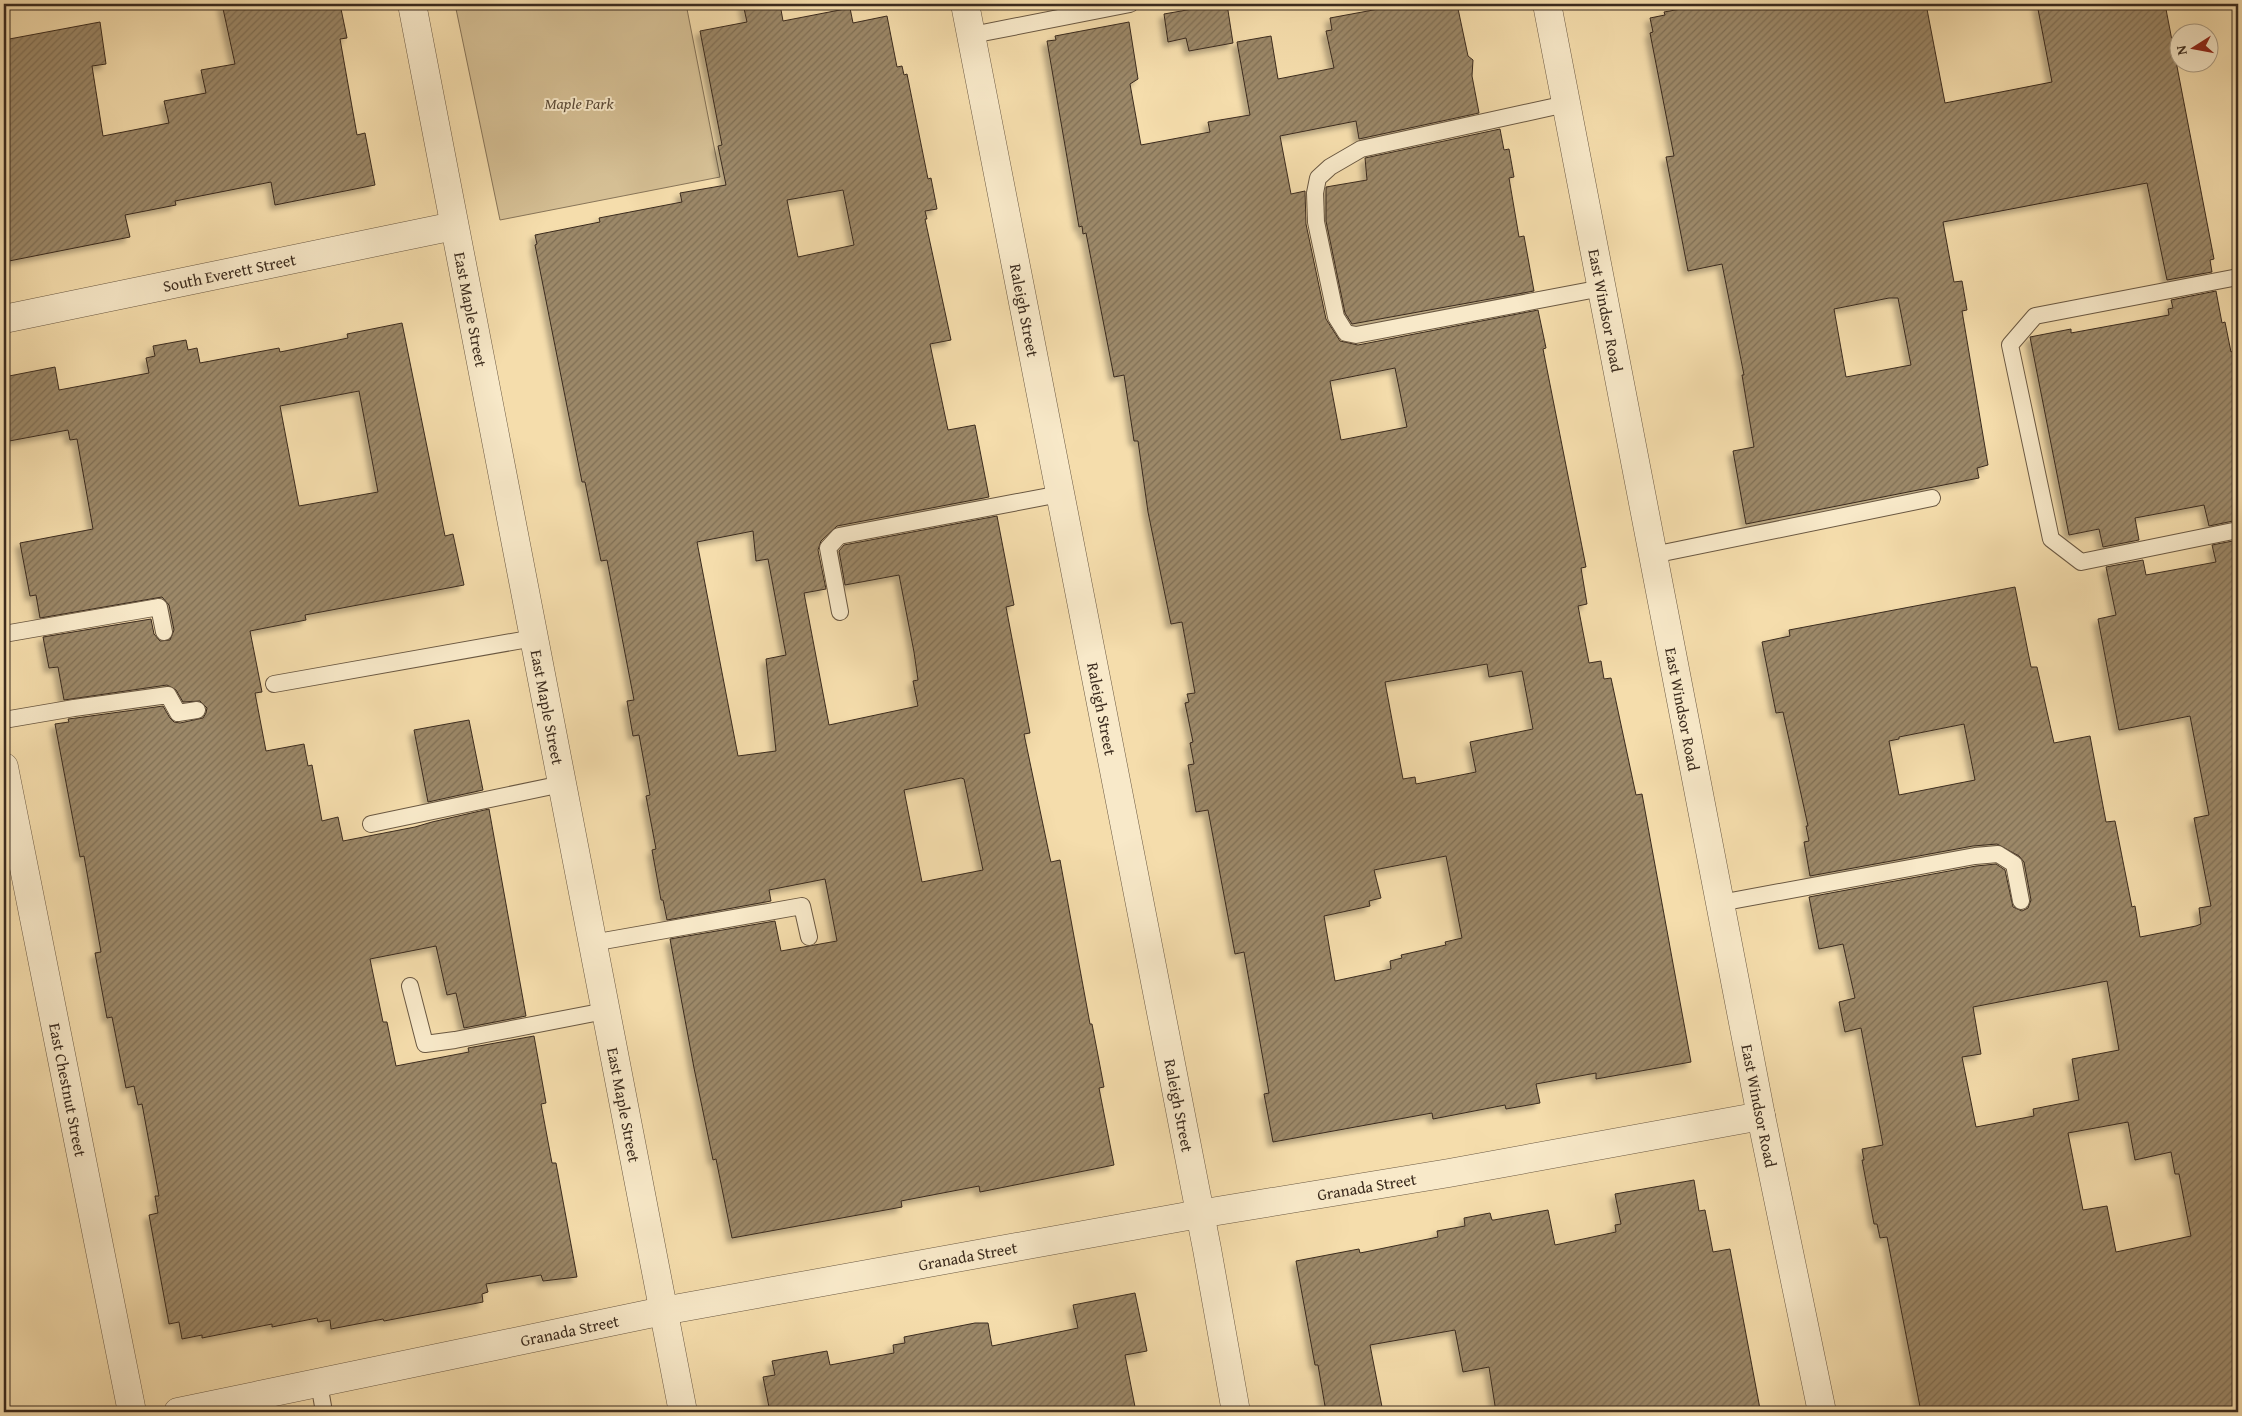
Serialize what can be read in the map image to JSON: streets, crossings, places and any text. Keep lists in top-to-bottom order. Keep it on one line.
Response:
{"streets":{"street":["South Everett Street","East Maple Street","Raleigh Street","East Windsor Road","East Chestnut Street","Granada Street"]},"crossings":[["South Everett Street","East Maple Street"],["East Maple Street","Granada Street"],["Raleigh Street","Granada Street"],["East Windsor Road","Granada Street"]],"parks":["Maple Park"],"north":"left"}
